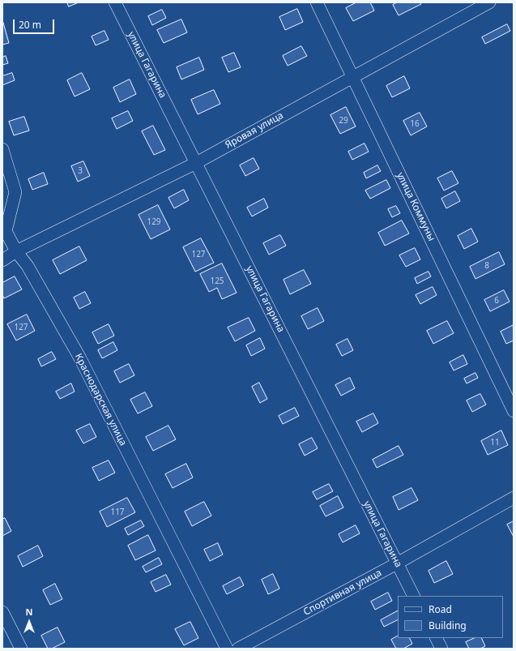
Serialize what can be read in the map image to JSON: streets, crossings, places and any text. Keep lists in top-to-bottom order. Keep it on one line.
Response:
{"streets":{"street":["улица Гагарина","Яровая улица","улица Коммуны","Краснодарская улица","Спортивная улица"]},"crossings":[["улица Гагарина","Яровая улица"],["улица Гагарина","Спортивная улица"],["Яровая улица","улица Коммуны"],["Яровая улица","Краснодарская улица"]],"house_numbers":["29","16","3","129","127","8","125","6","127","11","117"],"legend":["Road","Building"],"scale_bar":"20 m","north":"top"}
